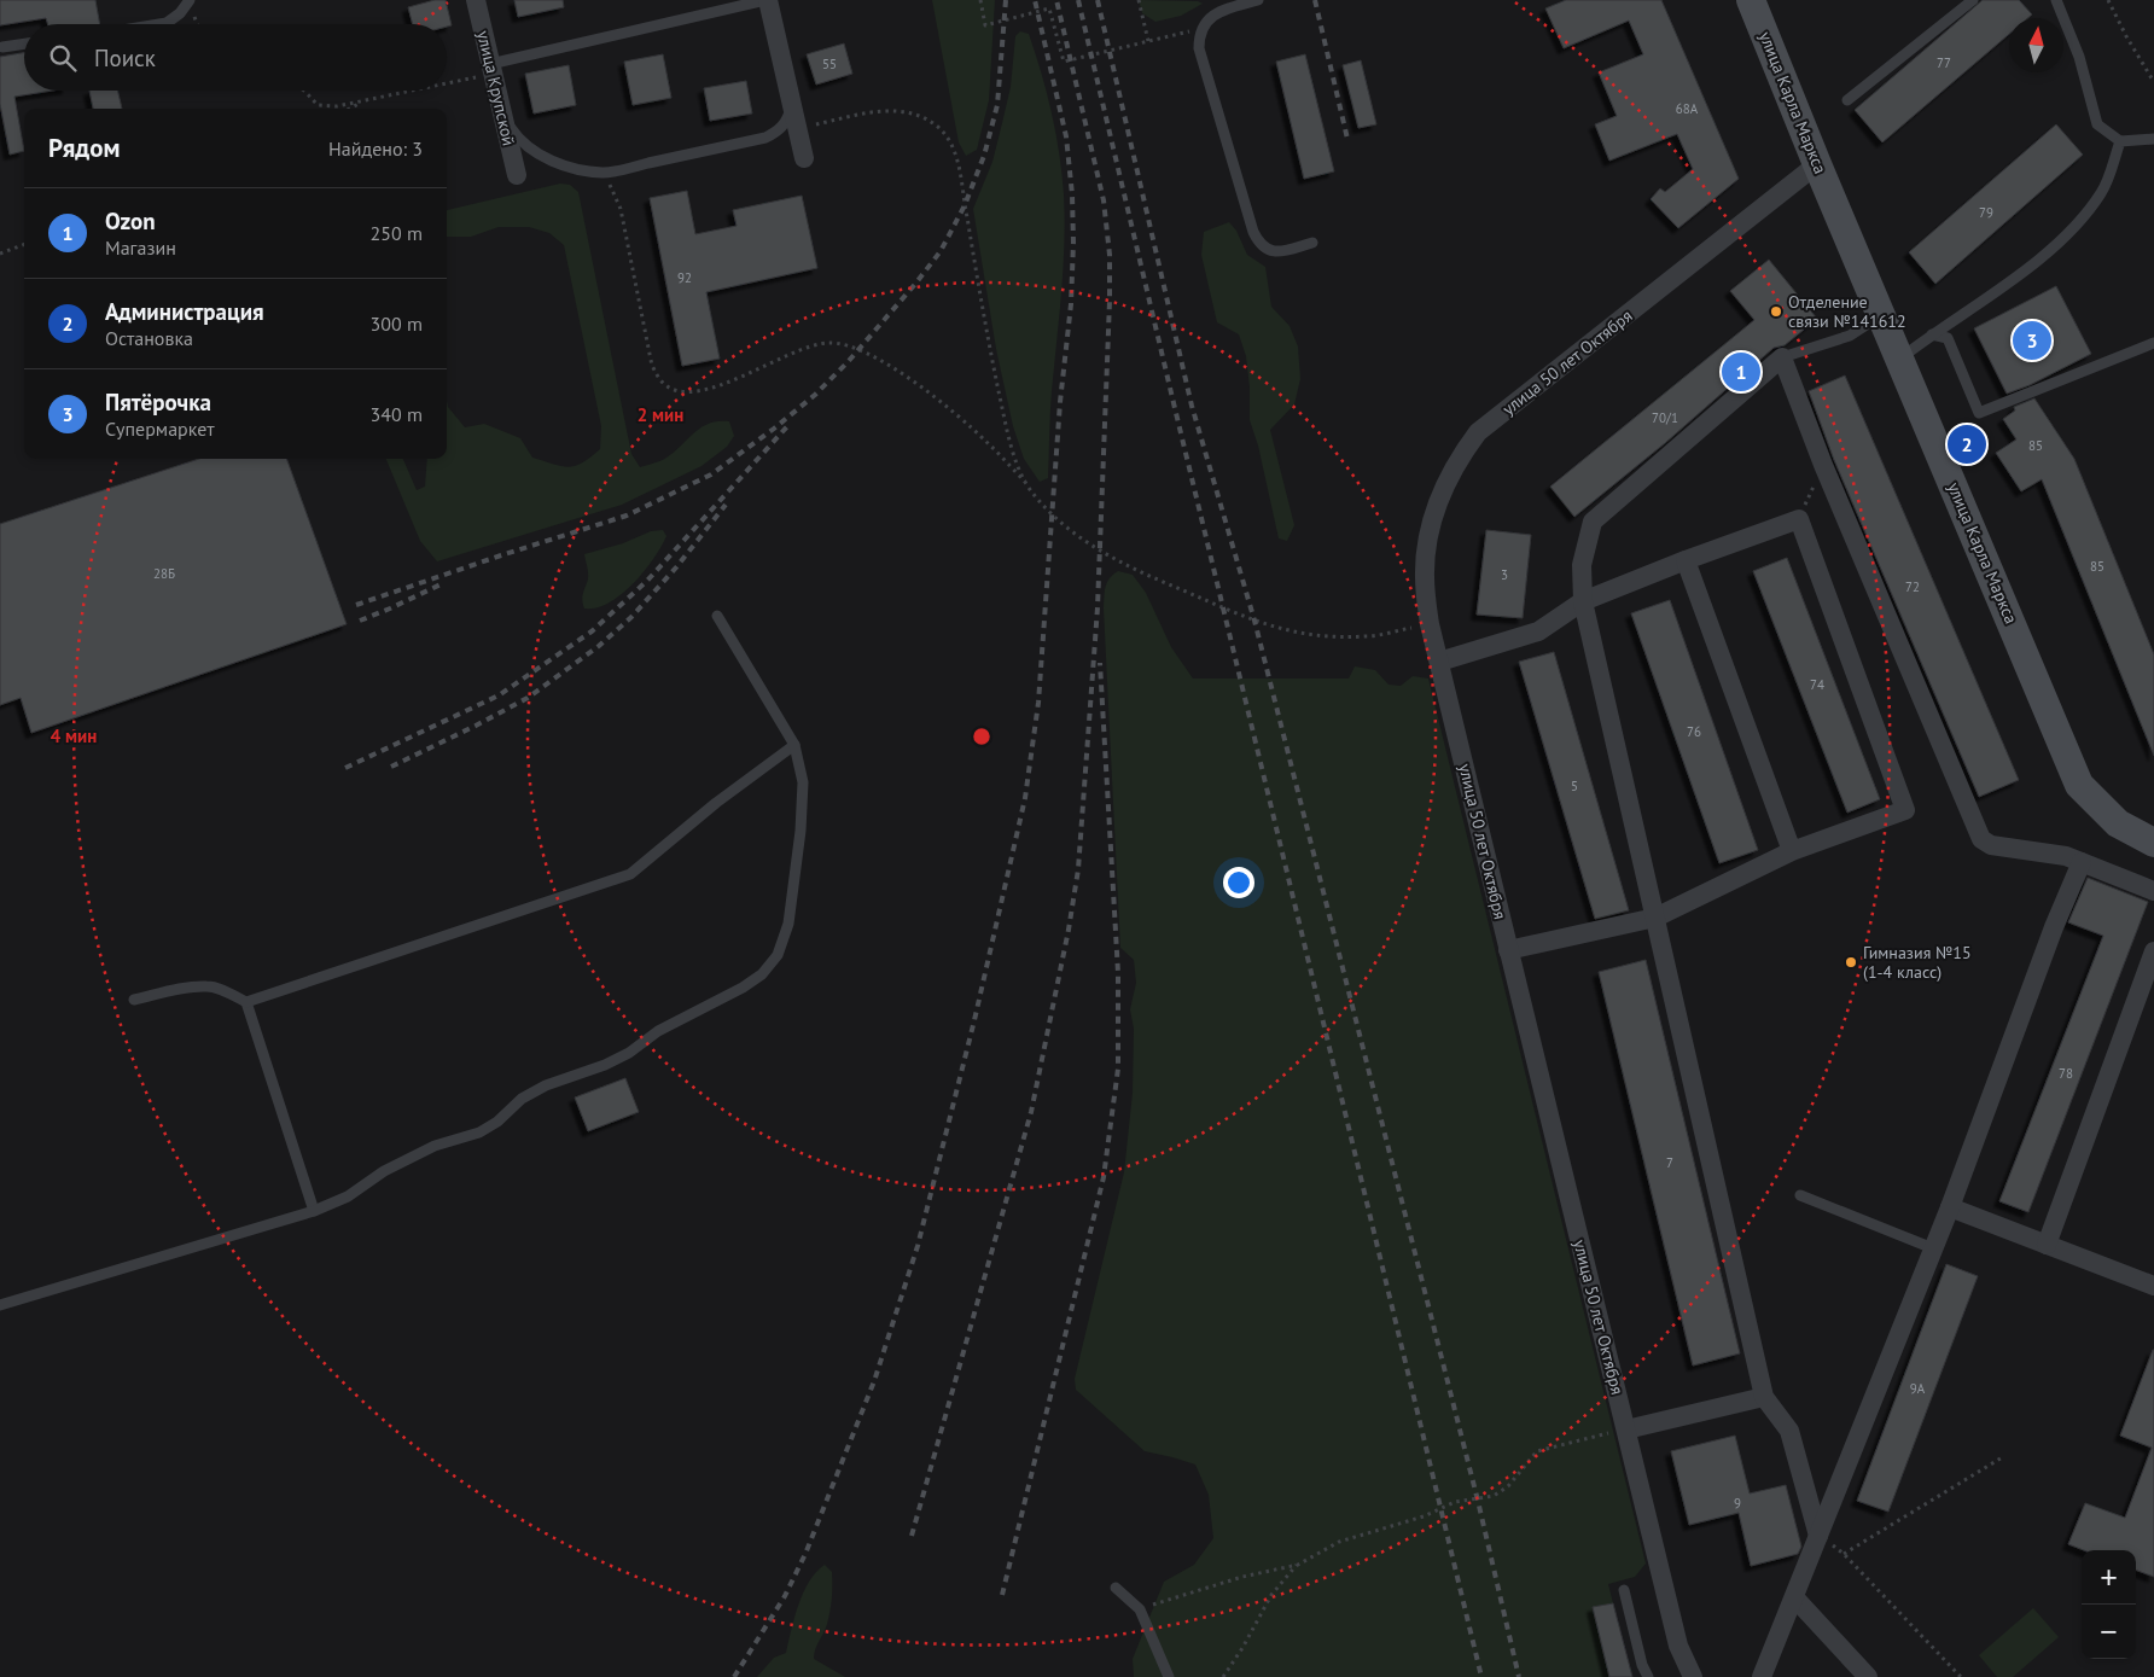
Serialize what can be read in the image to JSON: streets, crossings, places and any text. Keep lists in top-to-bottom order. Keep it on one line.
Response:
{"streets":{"street":["улица Крупской","улица Карла Маркса","улица 50 лет Октября"]},"crossings":[["улица Карла Маркса","улица 50 лет Октября"]],"places":["Отделение связи №141612","Гимназия №15 (1-4 класс)"],"house_numbers":["77","55","68А","79","92","70/1","85","85","28Б","3","72","74","76","5","78","7","9А","9"],"north":"top","page":{"search":"Поиск","heading":["Рядом","Найдено: 3"],"list":[{"mark":"1","name":"Ozon","note":"Магазин","value":"250 m"},{"mark":"2","name":"Администрация","note":"Остановка","value":"300 m"},{"mark":"3","name":"Пятёрочка","note":"Супермаркет","value":"340 m"}],"pins":["3","1","2"],"map_buttons":["+","−"]},"rings":["2 мин","4 мин"]}
